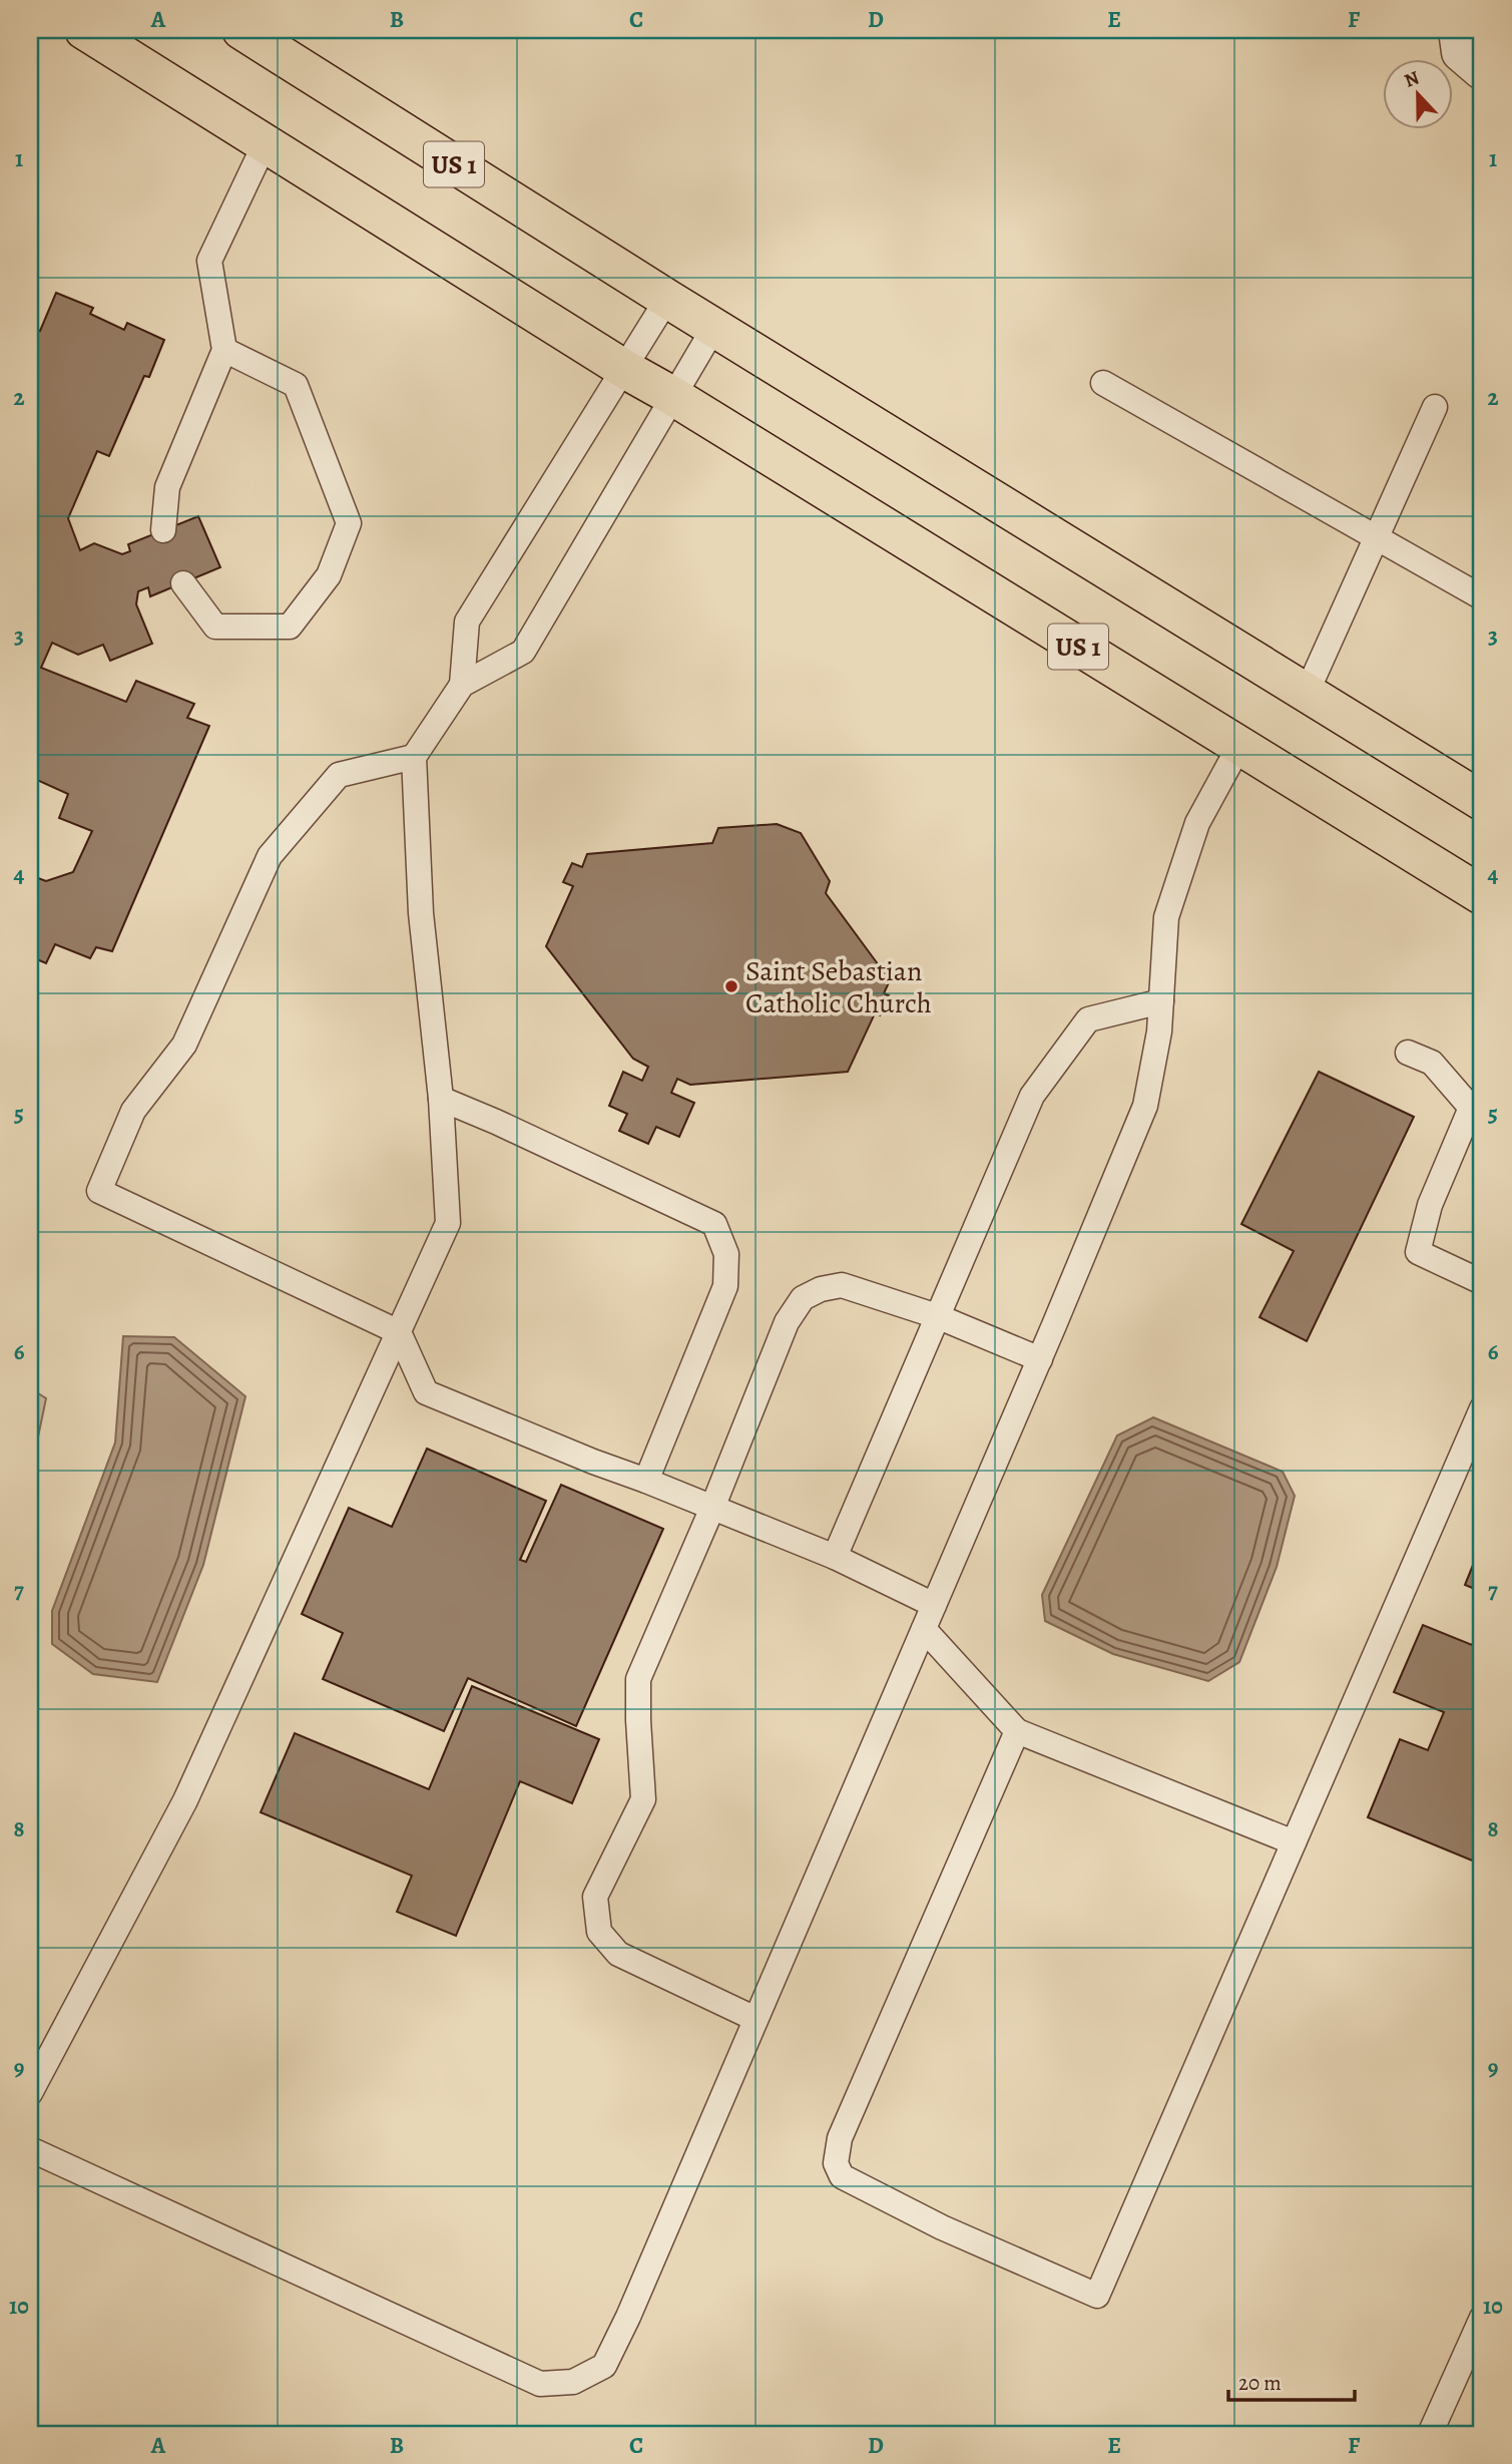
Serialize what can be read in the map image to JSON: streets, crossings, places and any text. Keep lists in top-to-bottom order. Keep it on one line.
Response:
{"streets":{"main road":["US 1"]},"places":["Saint Sebastian Catholic Church"],"scale_bar":"20 m","north":"top","grid":{"columns":["A","B","C","D","E","F"],"rows":["1","2","3","4","5","6","7","8","9","10"]}}
